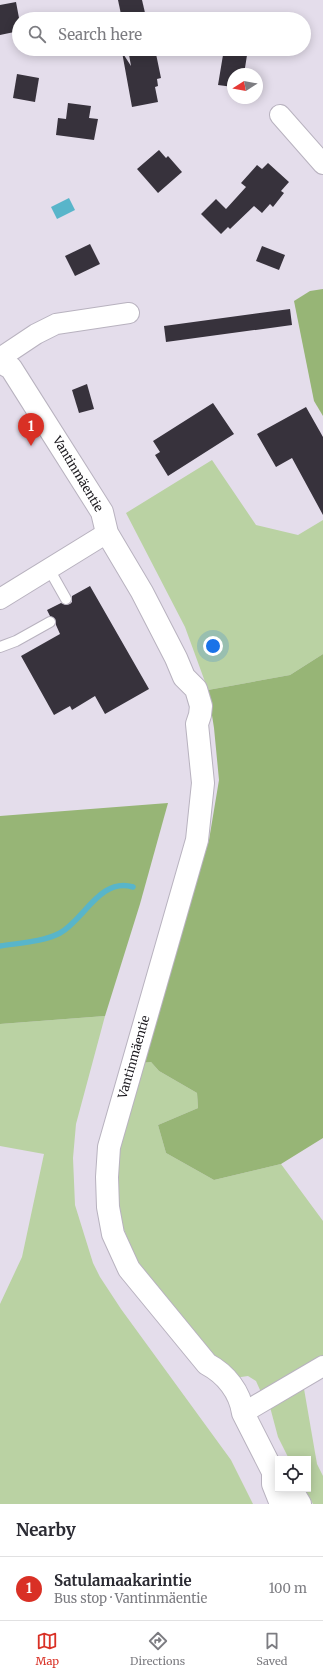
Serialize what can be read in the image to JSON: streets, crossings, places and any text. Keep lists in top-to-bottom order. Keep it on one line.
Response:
{"streets":{"street":["Vantinmäentie"]},"north":"left","page":{"search":"Search here","pins":"1","heading":"Nearby","list":[{"mark":"1","name":"Satulamaakarintie","note":"Bus stop · Vantinmäentie","value":"100 m"}],"nav":["Map","Directions","Saved"]}}
